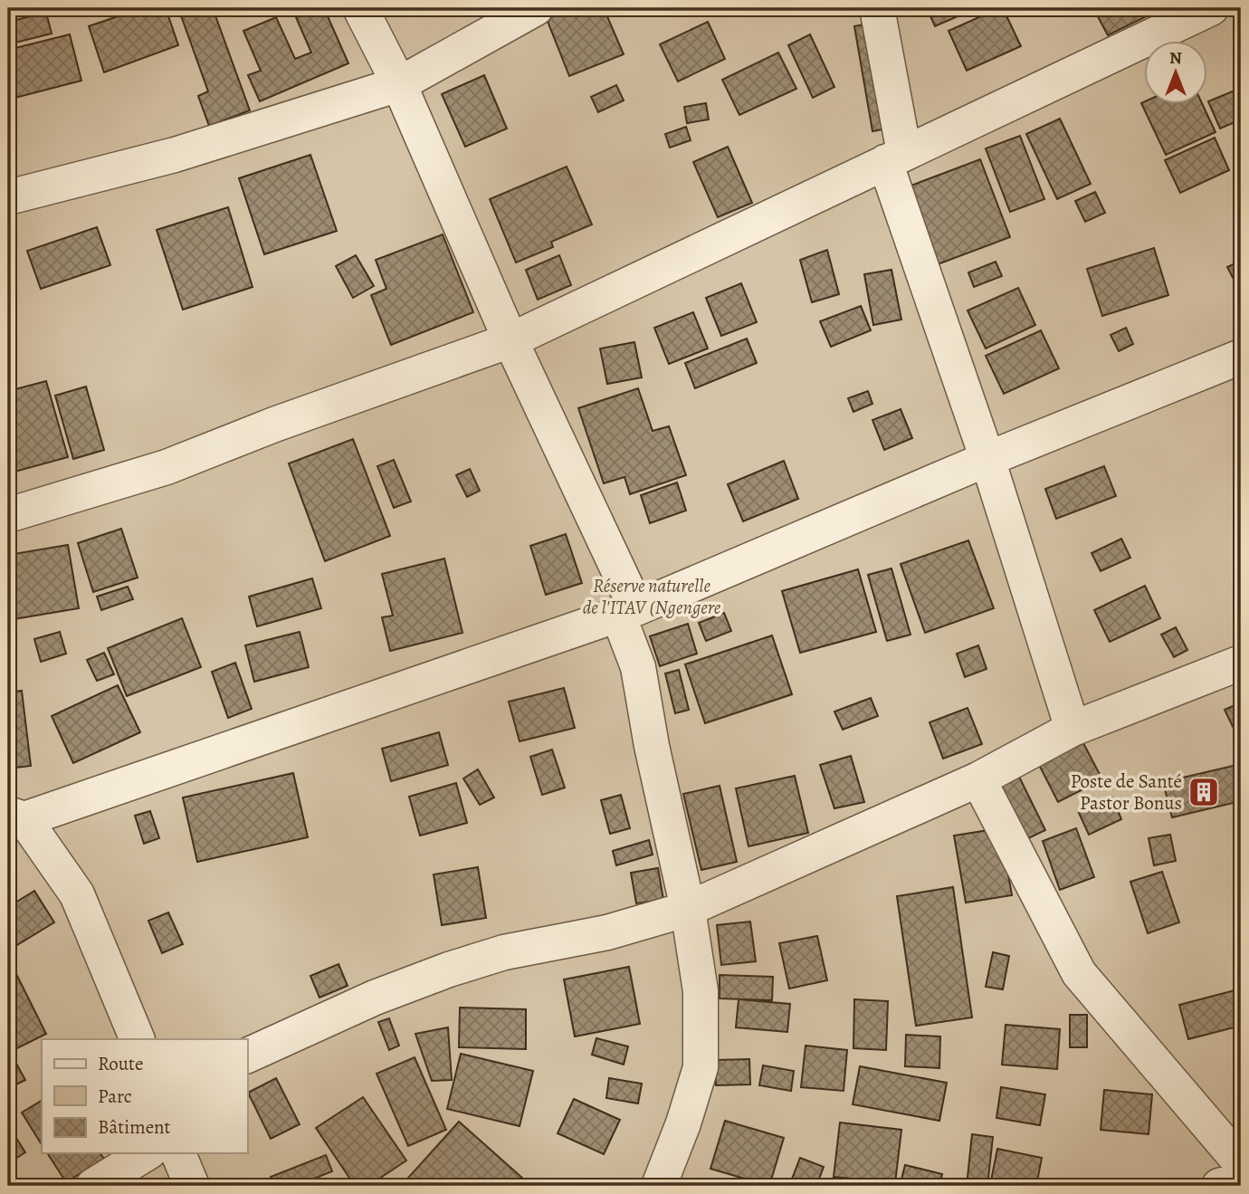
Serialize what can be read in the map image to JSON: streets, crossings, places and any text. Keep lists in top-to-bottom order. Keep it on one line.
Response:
{"parks":["Réserve naturelle de l'ITAV (Ngengere"],"places":{"building":["Poste de Santé Pastor Bonus"]},"legend":["Route","Parc","Bâtiment"],"north":"top"}
